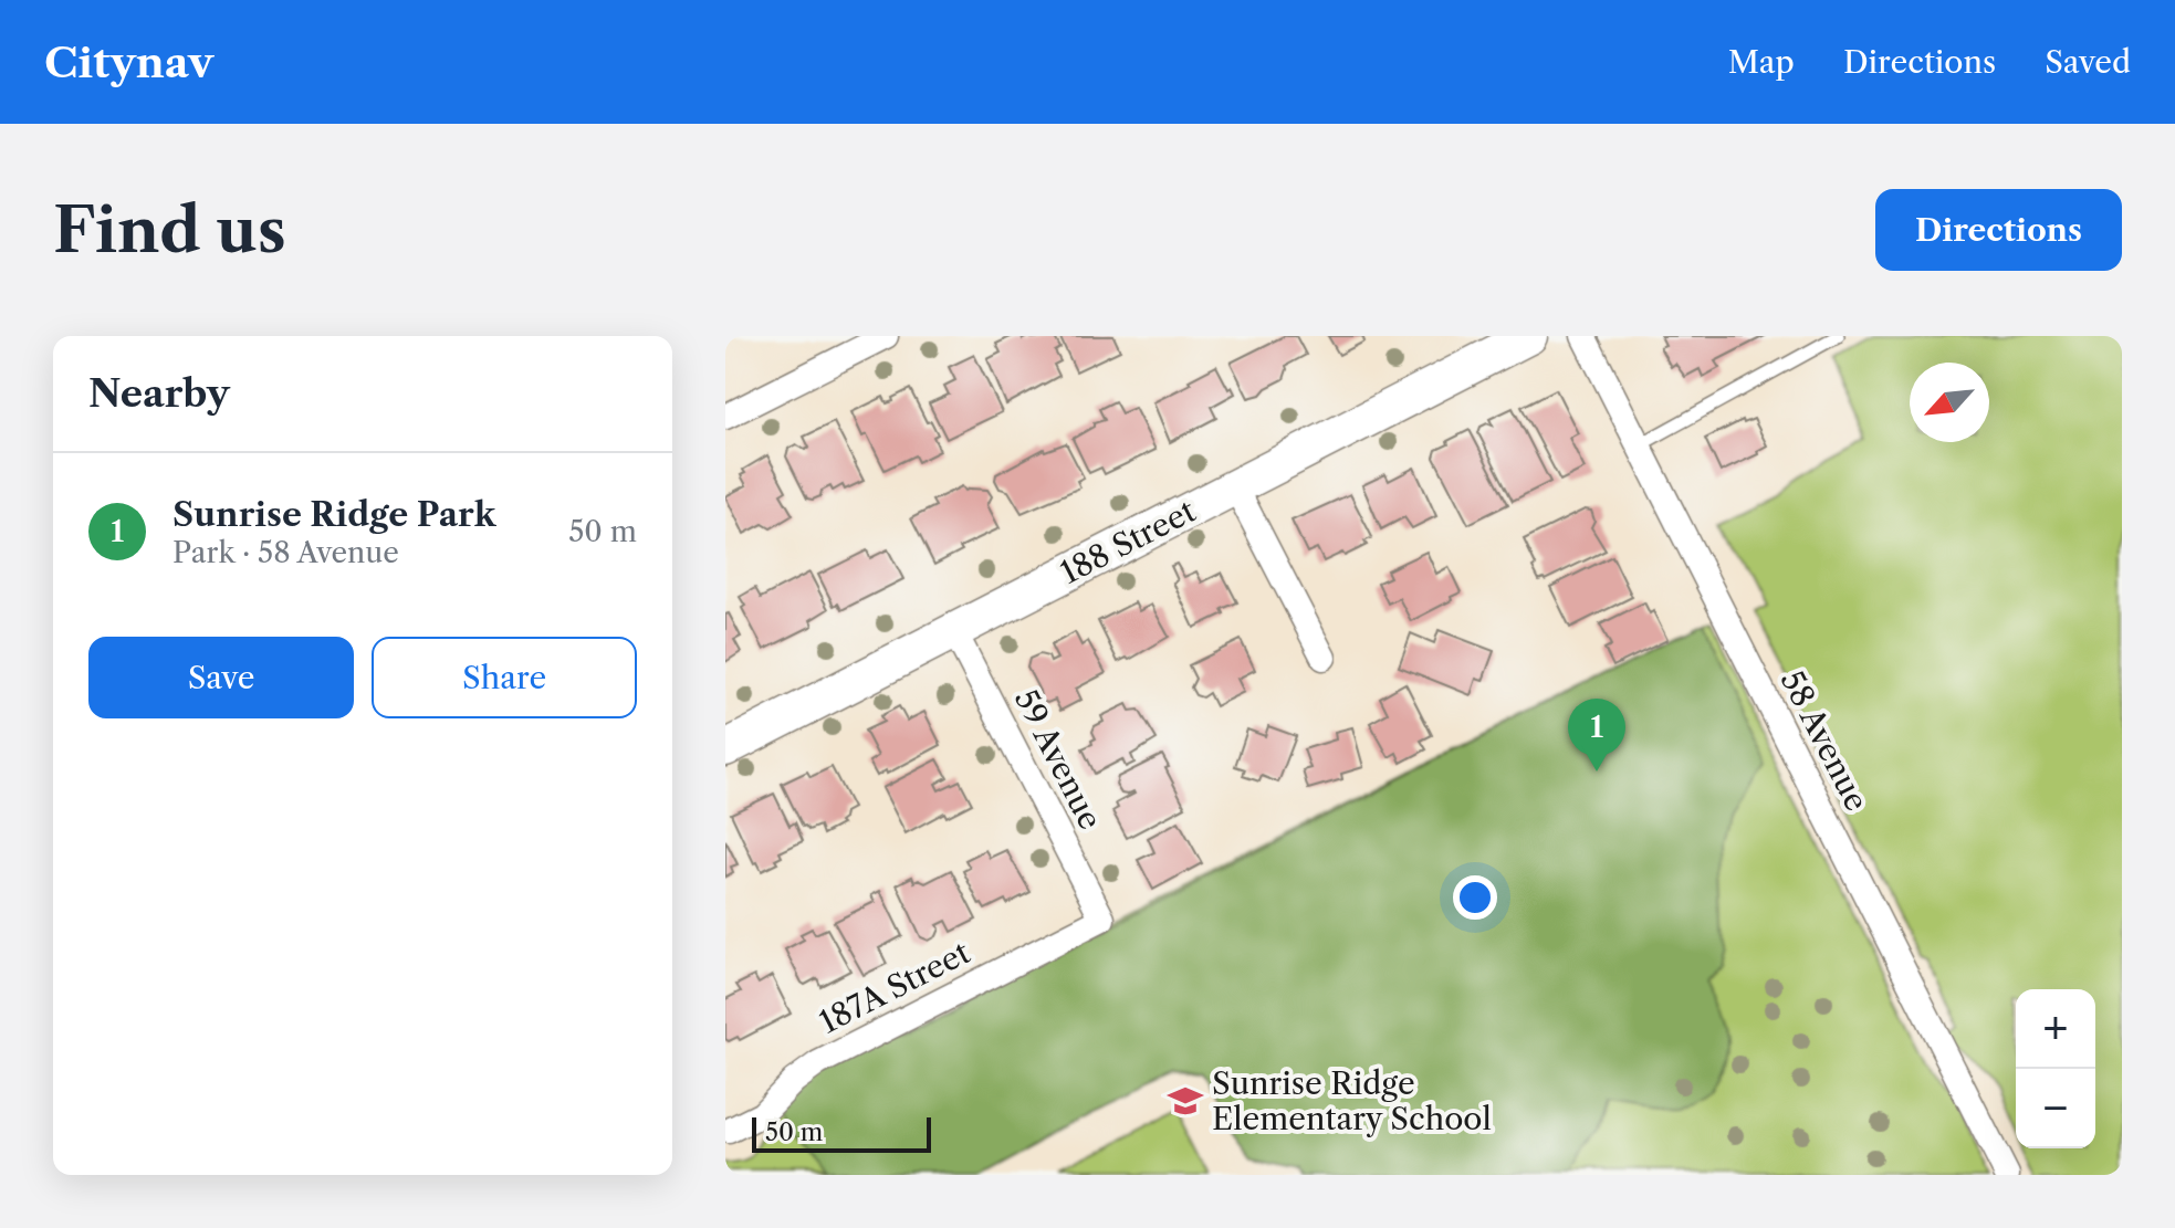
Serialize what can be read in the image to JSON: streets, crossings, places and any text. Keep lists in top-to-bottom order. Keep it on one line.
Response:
{"streets":{"street":["188 Street","58 Avenue","59 Avenue","187A Street"]},"crossings":[["188 Street","59 Avenue"],["59 Avenue","187A Street"]],"places":{"school or university":["Sunrise Ridge Elementary School"]},"scale_bar":"50 m","north":"bottom left","page":{"header":"Citynav","nav":["Map","Directions","Saved"],"buttons":["Directions",["Save","Share"]],"title":"Find us","heading":"Nearby","list":[{"mark":"1","name":"Sunrise Ridge Park","note":"Park · 58 Avenue","value":"50 m"}],"pins":"1","map_buttons":["+","−"],"scale":"50 m"}}
